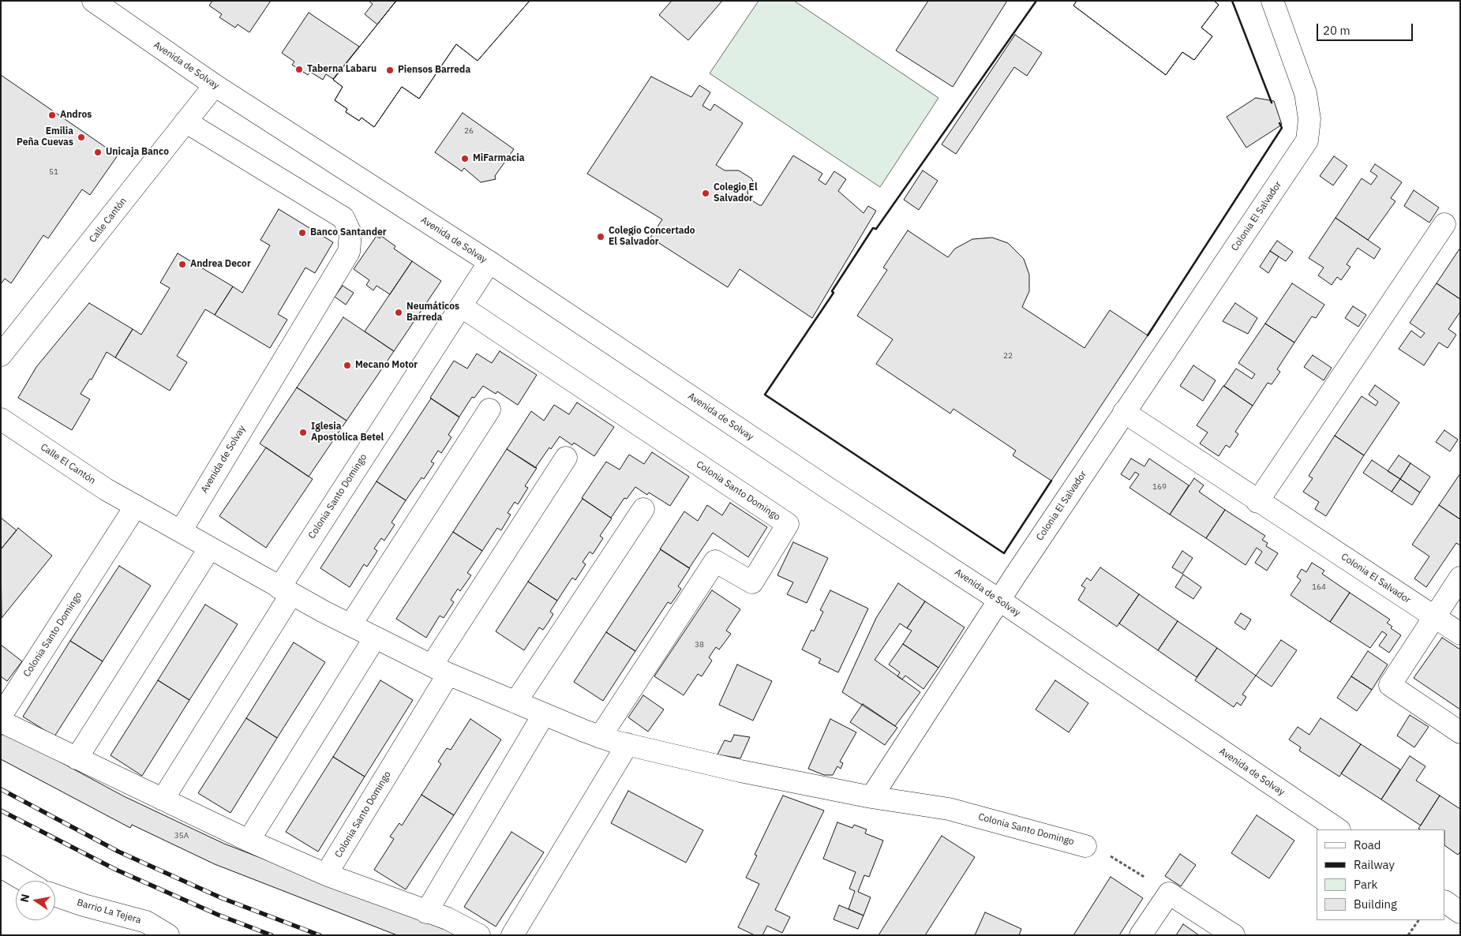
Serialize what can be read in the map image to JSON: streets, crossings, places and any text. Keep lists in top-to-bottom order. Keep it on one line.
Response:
{"streets":{"main road":["Avenida de Solvay","Colonia El Salvador","Calle Cantón","Calle El Cantón","Colonia Santo Domingo","Barrio La Tejera"]},"crossings":[["Avenida de Solvay","Colonia El Salvador"],["Avenida de Solvay","Calle Cantón"],["Avenida de Solvay","Colonia Santo Domingo"],["Calle El Cantón","Colonia Santo Domingo"]],"places":["Taberna Labaru","Piensos Barreda","Andros","Emilia Peña Cuevas","Unicaja Banco","MiFarmacia","Colegio El Salvador","Banco Santander","Colegio Concertado El Salvador","Andrea Decor","Neumáticos Barreda","Mecano Motor","Iglesia Apostolica Betel"],"house_numbers":["26","51","22","169","164","38","35A"],"legend":["Road","Railway","Park","Building"],"scale_bar":"20 m","north":"left"}
